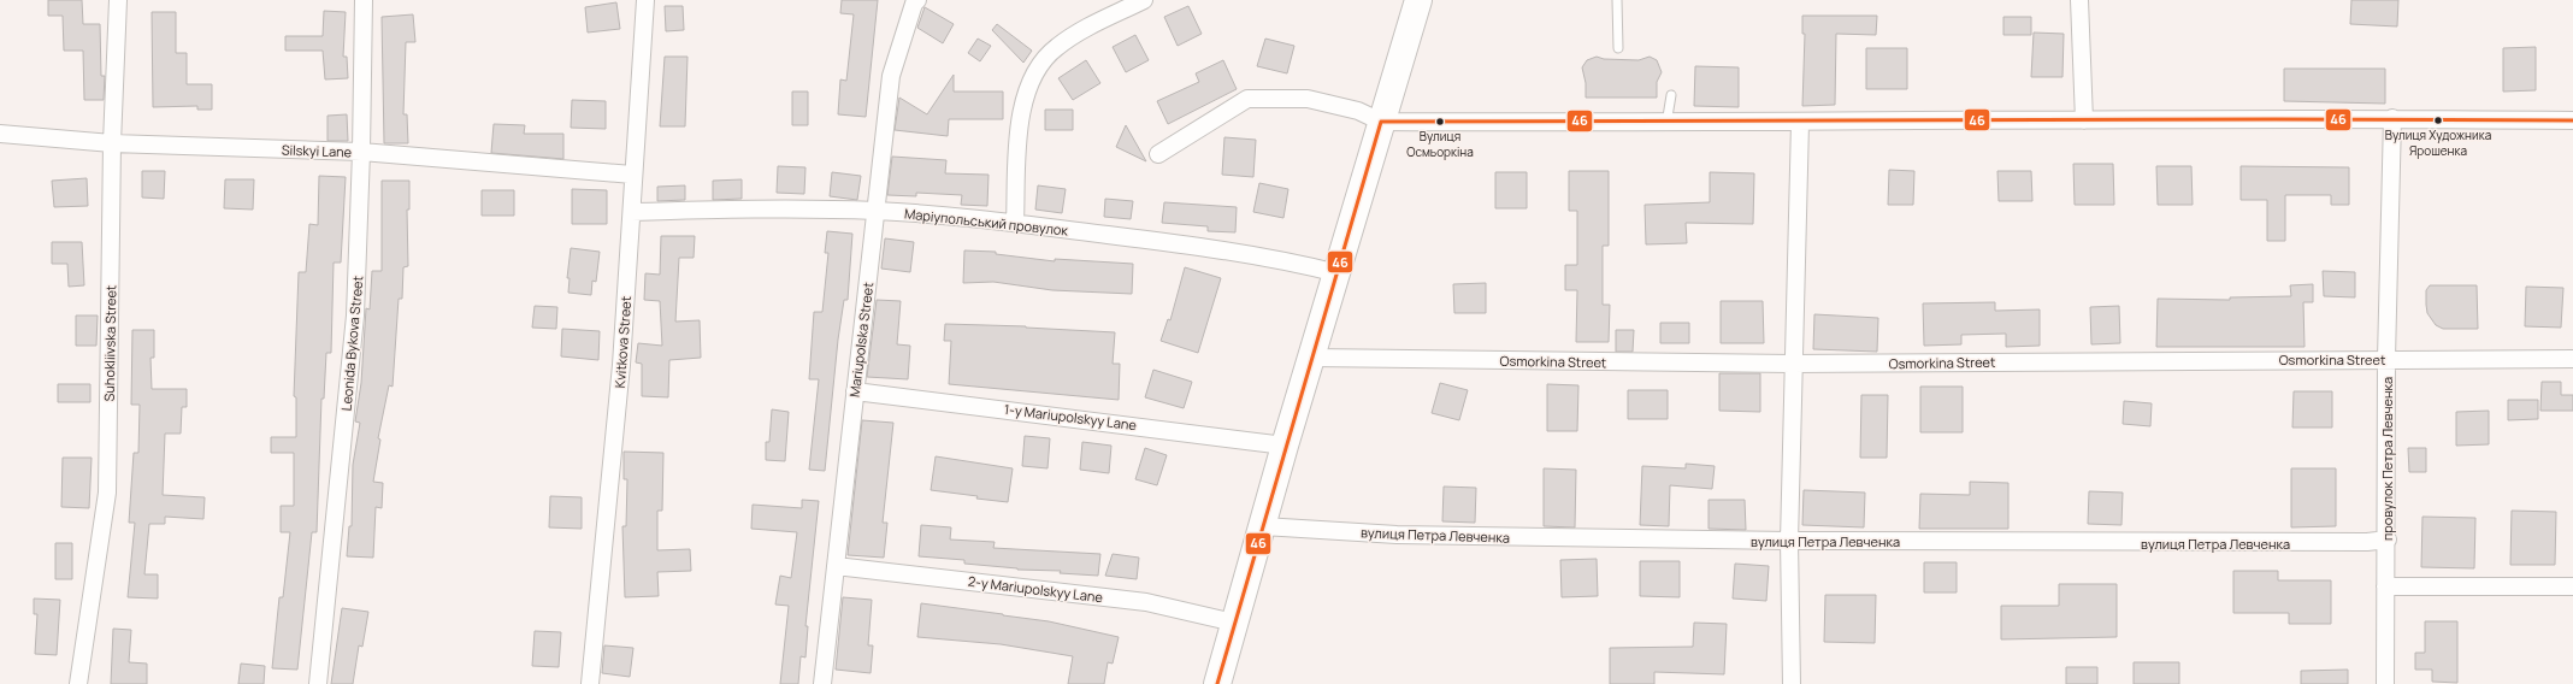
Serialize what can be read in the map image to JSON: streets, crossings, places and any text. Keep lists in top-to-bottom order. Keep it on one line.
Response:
{"streets":{"street":["Silskyi Lane","Маріупольський провулок","Mariupolska Street","Kvitkova Street","Suhokliivska Street","Leonida Bykova Street","Osmorkina Street","1-y Mariupolskyy Lane","провулок Петра Левченка","вулиця Петра Левченка","2-y Mariupolskyy Lane"]},"crossings":[["Silskyi Lane","Kvitkova Street"],["Silskyi Lane","Suhokliivska Street"],["Silskyi Lane","Leonida Bykova Street"],["Маріупольський провулок","Mariupolska Street"],["Маріупольський провулок","Kvitkova Street"],["Mariupolska Street","1-y Mariupolskyy Lane"],["Mariupolska Street","2-y Mariupolskyy Lane"],["Osmorkina Street","провулок Петра Левченка"],["провулок Петра Левченка","вулиця Петра Левченка"]],"places":["Вулиця Художника Ярошенка","Вулиця Осмьоркіна"],"lines":["transit line 46"]}
